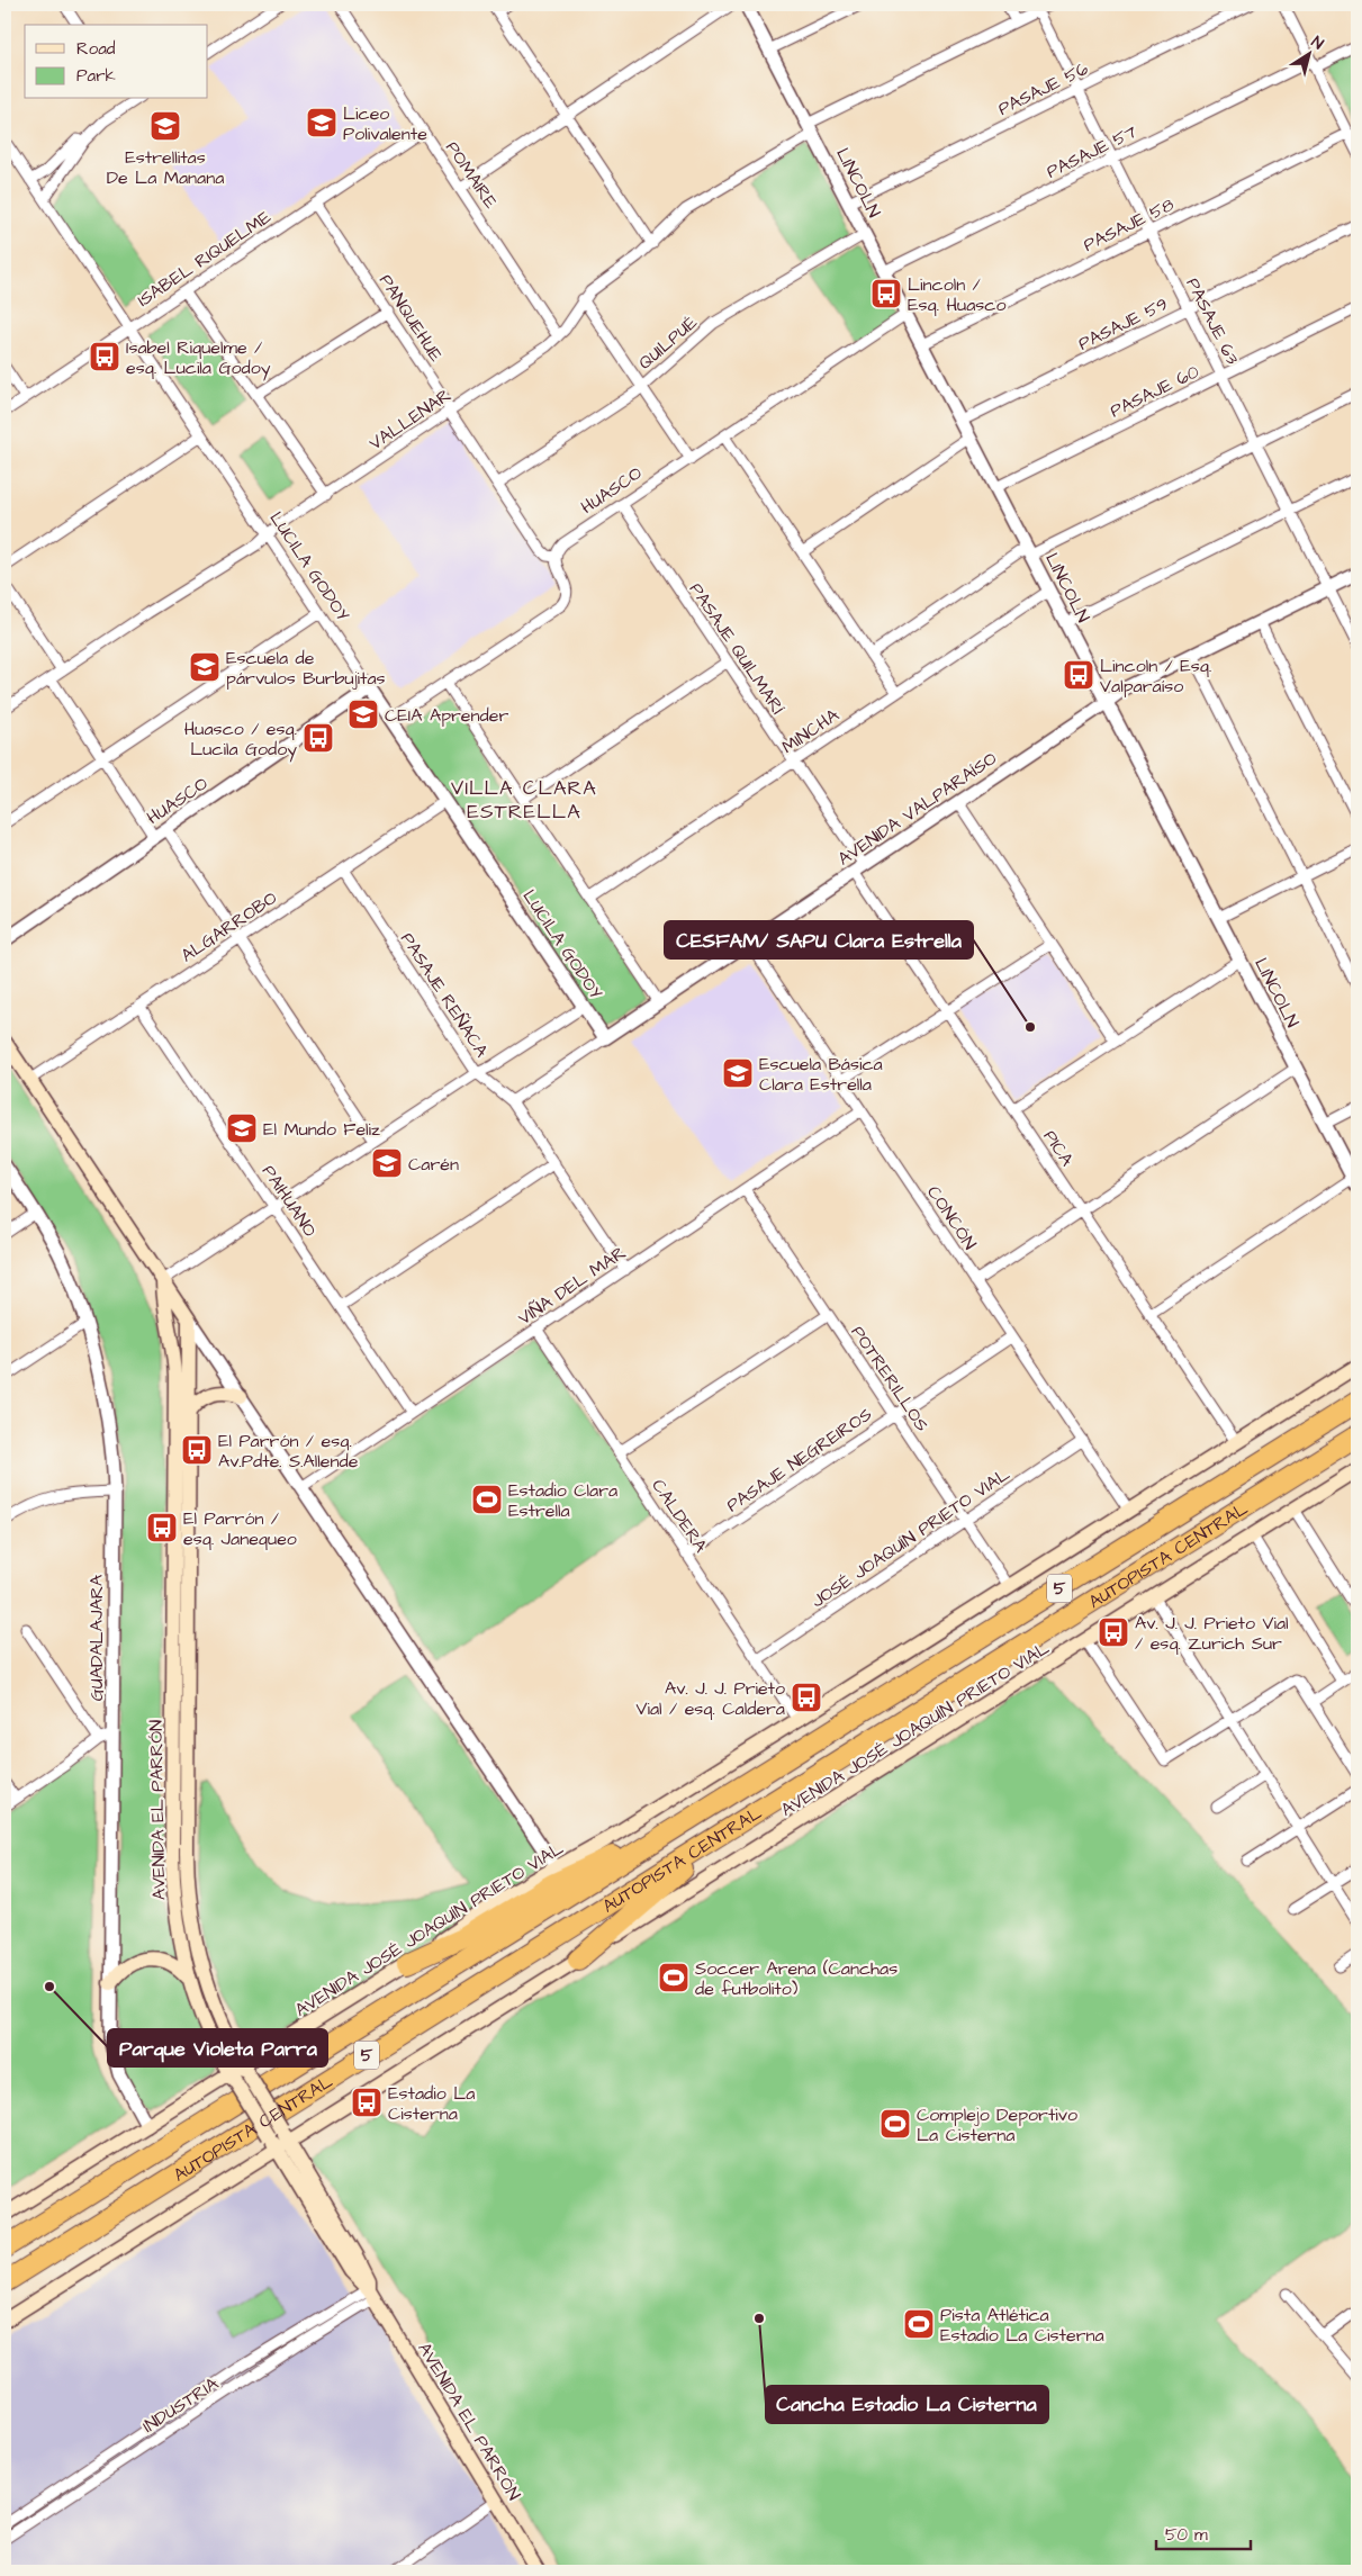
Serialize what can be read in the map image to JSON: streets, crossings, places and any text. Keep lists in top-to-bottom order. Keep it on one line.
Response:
{"streets":{"highway":["AUTOPISTA CENTRAL","5"],"main road":["AVENIDA JOSÉ JOAQUÍN PRIETO VIAL","AVENIDA EL PARRÓN"],"street":["PASAJE 56","PASAJE 57","POMAIRE","LINCOLN","PASAJE 58","ISABEL RIQUELME","PANQUEHUE","PASAJE 63","PASAJE 59","QUILPUÉ","PASAJE 60","VALLENAR","HUASCO","LUCILA GODOY","PASAJE QUILMARÍ","MINCHA","AVENIDA VALPARAÍSO","ALGARROBO","PASAJE REÑACA","PICA","PAIHUANO","CONCÓN","VIÑA DEL MAR","POTRERILLOS","PASAJE NEGREIROS","CALDERA","JOSÉ JOAQUÍN PRIETO VIAL","GUADALAJARA","INDUSTRIA"]},"crossings":[["PASAJE 56","LINCOLN"],["PASAJE 56","PASAJE 63"],["PASAJE 57","LINCOLN"],["PASAJE 57","PASAJE 63"],["POMAIRE","ISABEL RIQUELME"],["POMAIRE","VALLENAR"],["LINCOLN","PASAJE 58"],["LINCOLN","PASAJE 59"],["LINCOLN","QUILPUÉ"],["LINCOLN","PASAJE 60"],["LINCOLN","VALLENAR"],["LINCOLN","HUASCO"],["LINCOLN","MINCHA"],["LINCOLN","AVENIDA VALPARAÍSO"],["PASAJE 58","PASAJE 63"],["ISABEL RIQUELME","PANQUEHUE"],["ISABEL RIQUELME","LUCILA GODOY"],["PANQUEHUE","QUILPUÉ"],["PANQUEHUE","VALLENAR"],["PANQUEHUE","HUASCO"],["PASAJE 63","PASAJE 59"],["PASAJE 63","PASAJE 60"],["PASAJE 63","VALLENAR"],["PASAJE 63","AVENIDA VALPARAÍSO"],["VALLENAR","LUCILA GODOY"],["HUASCO","LUCILA GODOY"],["HUASCO","PASAJE QUILMARÍ"],["LUCILA GODOY","AVENIDA VALPARAÍSO"],["LUCILA GODOY","ALGARROBO"],["PASAJE QUILMARÍ","MINCHA"],["PASAJE QUILMARÍ","AVENIDA VALPARAÍSO"],["PASAJE QUILMARÍ","PICA"],["AVENIDA VALPARAÍSO","PASAJE REÑACA"],["AVENIDA VALPARAÍSO","PICA"],["AVENIDA VALPARAÍSO","CONCÓN"],["ALGARROBO","PASAJE REÑACA"],["ALGARROBO","PAIHUANO"],["PASAJE REÑACA","VIÑA DEL MAR"],["PICA","AVENIDA JOSÉ JOAQUÍN PRIETO VIAL"],["PAIHUANO","VIÑA DEL MAR"],["CONCÓN","VIÑA DEL MAR"],["CONCÓN","PASAJE NEGREIROS"],["CONCÓN","JOSÉ JOAQUÍN PRIETO VIAL"],["CONCÓN","AVENIDA JOSÉ JOAQUÍN PRIETO VIAL"],["VIÑA DEL MAR","POTRERILLOS"],["VIÑA DEL MAR","CALDERA"],["POTRERILLOS","PASAJE NEGREIROS"],["POTRERILLOS","JOSÉ JOAQUÍN PRIETO VIAL"],["POTRERILLOS","AVENIDA JOSÉ JOAQUÍN PRIETO VIAL"],["PASAJE NEGREIROS","CALDERA"],["CALDERA","JOSÉ JOAQUÍN PRIETO VIAL"],["CALDERA","AVENIDA JOSÉ JOAQUÍN PRIETO VIAL"],["GUADALAJARA","AVENIDA JOSÉ JOAQUÍN PRIETO VIAL"],["AVENIDA JOSÉ JOAQUÍN PRIETO VIAL","AVENIDA EL PARRÓN"],["AVENIDA EL PARRÓN","INDUSTRIA"]],"districts":["VILLA CLARA ESTRELLA"],"places":{"school or university":["Liceo Polivalente","Estrellitas De La Manana","Escuela de párvulos Burbujitas","CEIA Aprender","Escuela Básica Clara Estrella","El Mundo Feliz","Carén"],"bus stop":["Lincoln / Esq. Huasco","Isabel Riquelme / esq. Lucila Godoy","Lincoln / Esq. Valparaíso","Huasco / esq. Lucila Godoy","El Parrón / esq. Av.Pdte. S.Allende","El Parrón / esq. Janequeo","Av. J. J. Prieto Vial / esq. Zurich Sur","Av. J. J. Prieto Vial / esq. Caldera","Estadio La Cisterna"],"other":["CESFAM/ SAPU Clara Estrella","Parque Violeta Parra","Cancha Estadio La Cisterna"],"sports":["Estadio Clara Estrella","Soccer Arena (Canchas de futbolito)","Complejo Deportivo La Cisterna","Pista Atlética Estadio La Cisterna"]},"legend":["Road","Park"],"scale_bar":"50 m","north":"top right"}
